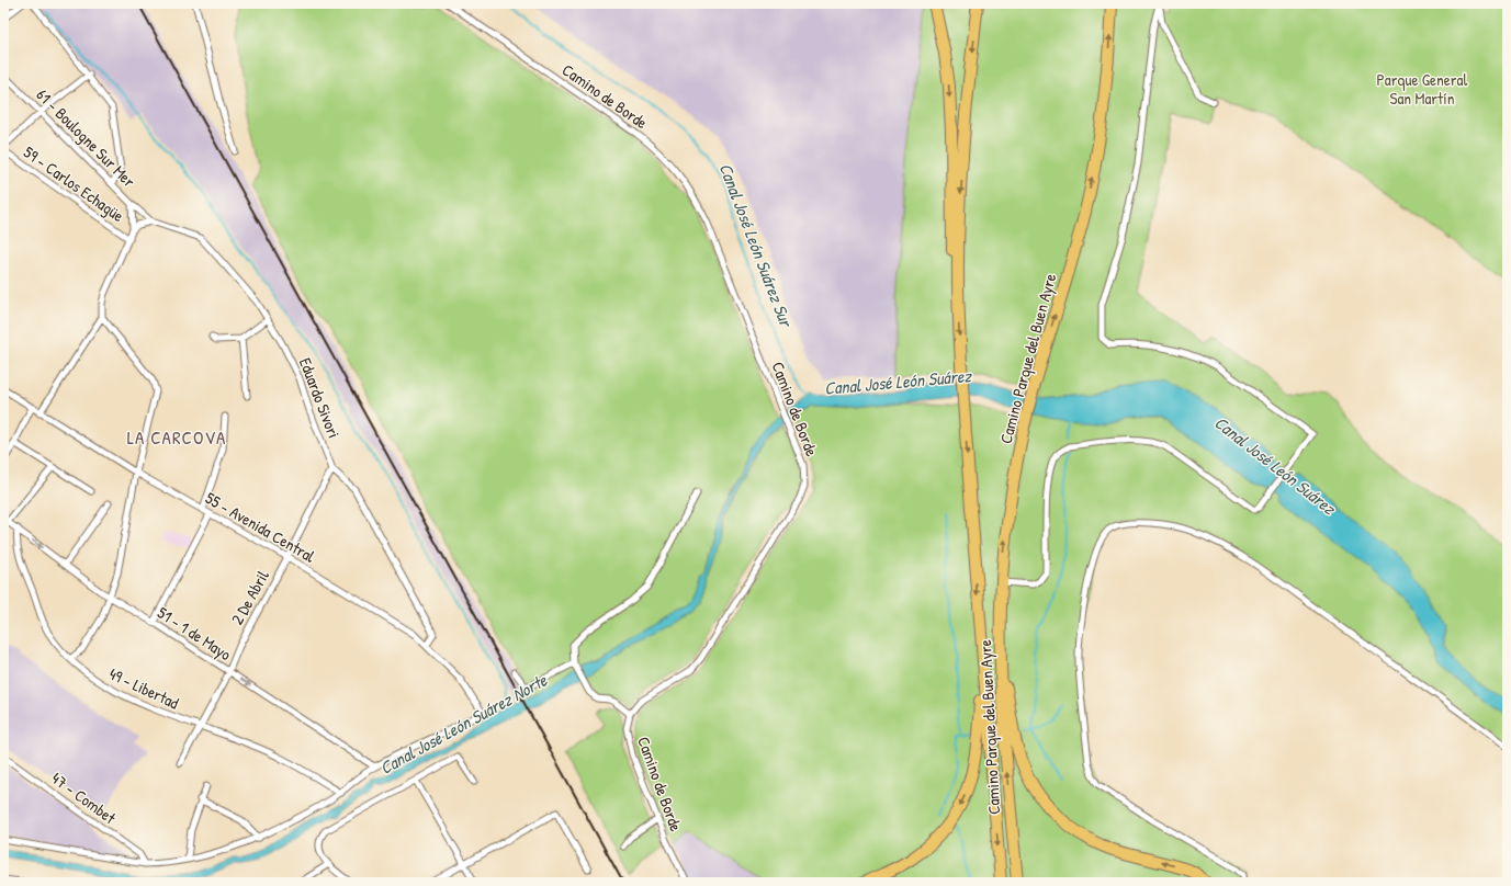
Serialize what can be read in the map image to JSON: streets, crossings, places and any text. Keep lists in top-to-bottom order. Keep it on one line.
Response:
{"streets":{"highway":["Camino Parque del Buen Ayre"],"street":["Camino de Borde","61 - Boulogne Sur Mer","59 - Carlos Echagüe","Eduardo Sivori","55 - Avenida Central","2 De Abril","51 - 1 de Mayo","49 - Libertad","47 - Combet"]},"crossings":[["61 - Boulogne Sur Mer","59 - Carlos Echagüe"],["61 - Boulogne Sur Mer","Eduardo Sivori"],["61 - Boulogne Sur Mer","55 - Avenida Central"],["Eduardo Sivori","55 - Avenida Central"],["Eduardo Sivori","2 De Abril"],["55 - Avenida Central","2 De Abril"],["55 - Avenida Central","51 - 1 de Mayo"],["2 De Abril","51 - 1 de Mayo"],["2 De Abril","49 - Libertad"],["51 - 1 de Mayo","49 - Libertad"]],"one_way":["51 - 1 de Mayo"],"districts":["LA CARCOVA"],"water":["Canal José León Suárez Sur","Canal José León Suárez","Canal José León Suárez Norte"],"parks":["Parque General San Martín"]}
